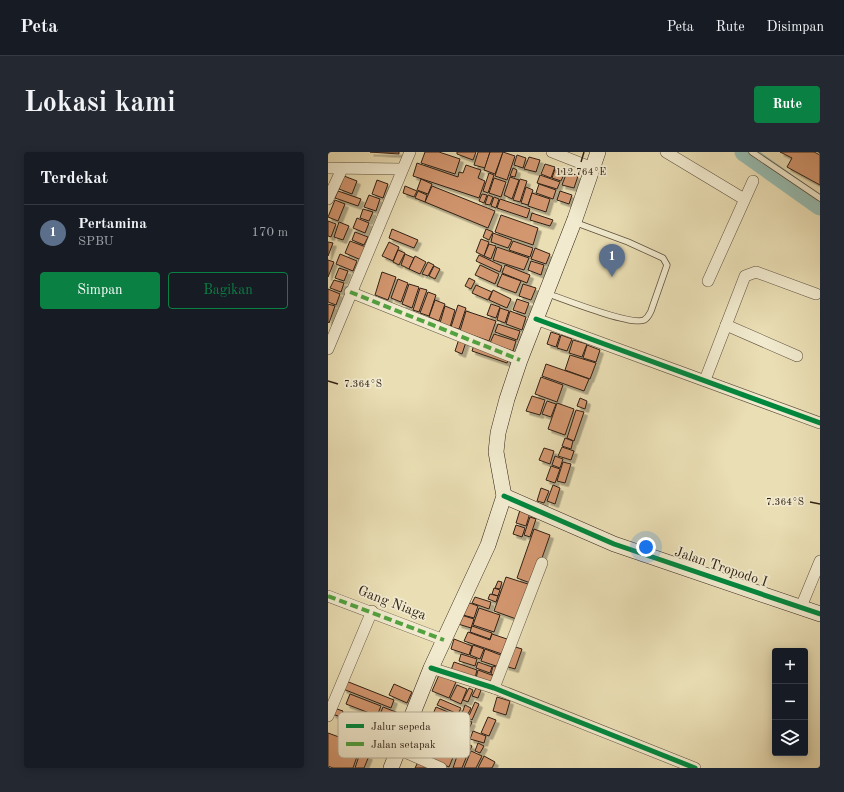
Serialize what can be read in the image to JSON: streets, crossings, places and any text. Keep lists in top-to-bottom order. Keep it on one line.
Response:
{"streets":{"main road":["Jalan Tropodo I"],"street":["Gang Niaga"]},"legend":["Jalur sepeda","Jalan setapak"],"page":{"header":"Peta","nav":["Peta","Rute","Disimpan"],"buttons":["Rute",["Simpan","Bagikan"]],"title":"Lokasi kami","heading":"Terdekat","list":[{"mark":"1","name":"Pertamina","note":"SPBU","value":"170 m"}],"pins":"1","map_buttons":["+","−"]},"coordinates":["112.764°E","7.364°S"]}
